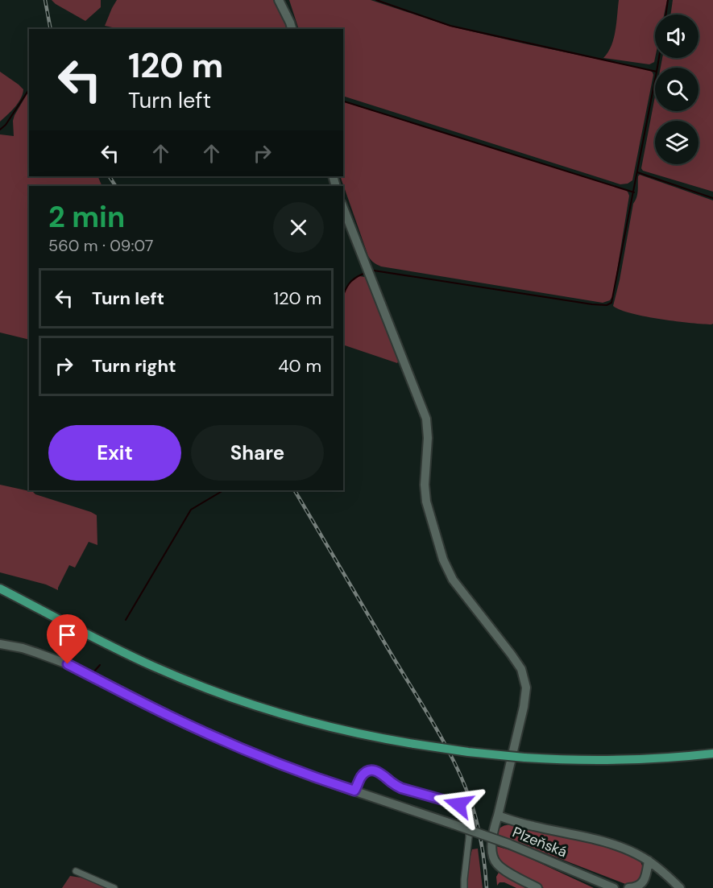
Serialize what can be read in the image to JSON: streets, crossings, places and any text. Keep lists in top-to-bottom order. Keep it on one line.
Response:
{"streets":{"main road":["Plzeňská"]},"page":{"turn":["120 m","Turn left"],"heading":["2 min","560 m · 09:07"],"list":[{"name":"Turn left","value":"120 m"},{"name":"Turn right","value":"40 m"}],"buttons":["Exit","Share"]}}
